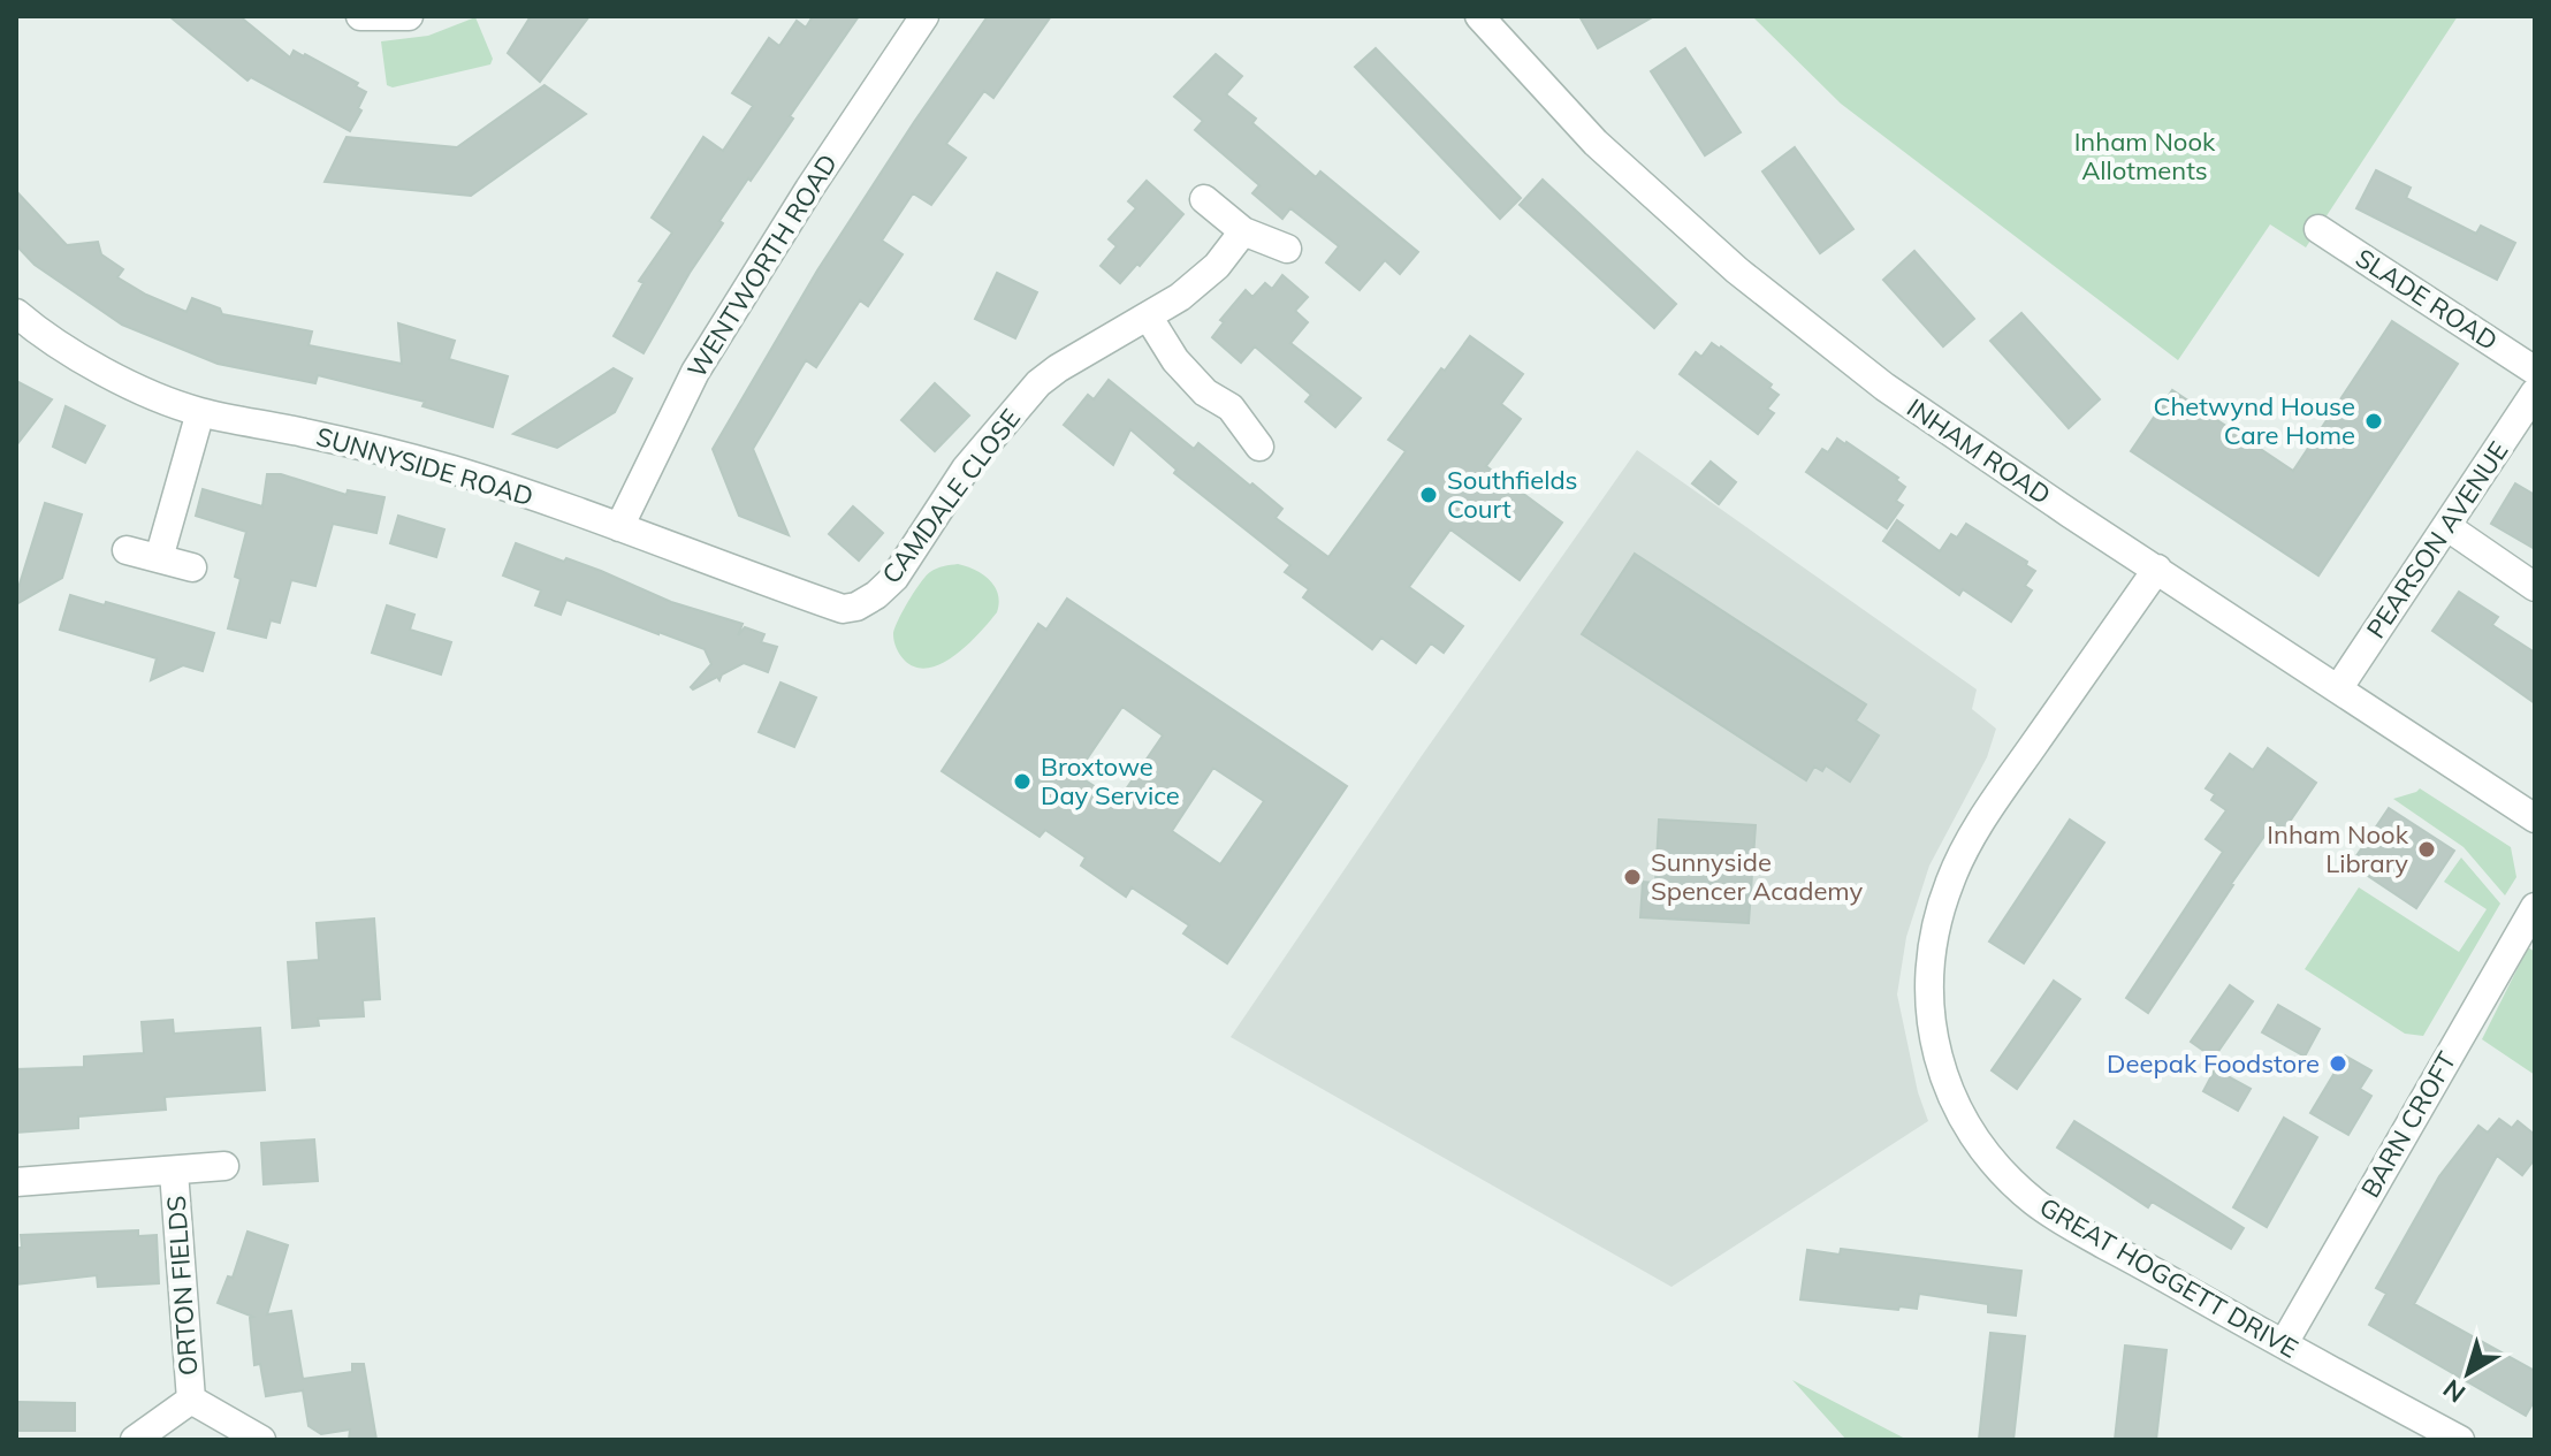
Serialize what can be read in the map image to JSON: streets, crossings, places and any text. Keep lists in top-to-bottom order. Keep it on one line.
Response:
{"streets":{"street":["WENTWORTH ROAD","SLADE ROAD","INHAM ROAD","SUNNYSIDE ROAD","CAMDALE CLOSE","PEARSON AVENUE","BARN CROFT","GREAT HOGGETT DRIVE","ORTON FIELDS"]},"crossings":[["WENTWORTH ROAD","SUNNYSIDE ROAD"],["INHAM ROAD","PEARSON AVENUE"],["INHAM ROAD","GREAT HOGGETT DRIVE"],["SUNNYSIDE ROAD","CAMDALE CLOSE"],["BARN CROFT","GREAT HOGGETT DRIVE"]],"parks":["Inham Nook Allotments"],"places":["Chetwynd House Care Home","Southfields Court","Broxtowe Day Service","Inham Nook Library","Sunnyside Spencer Academy","Deepak Foodstore"],"north":"bottom left"}
